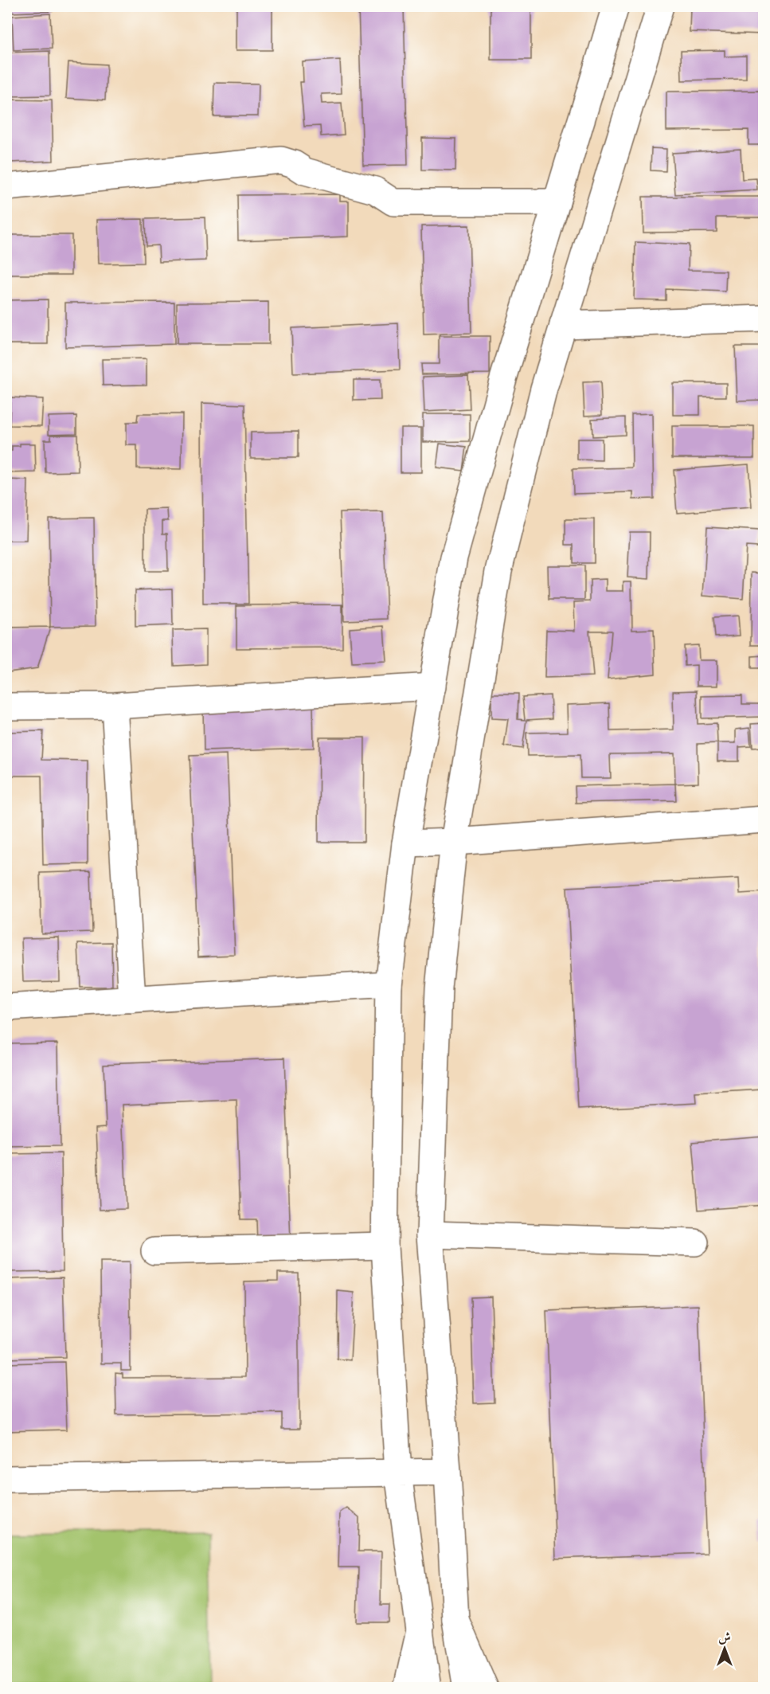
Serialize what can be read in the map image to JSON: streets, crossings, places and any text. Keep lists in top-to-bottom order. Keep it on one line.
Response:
{"north":"top"}
